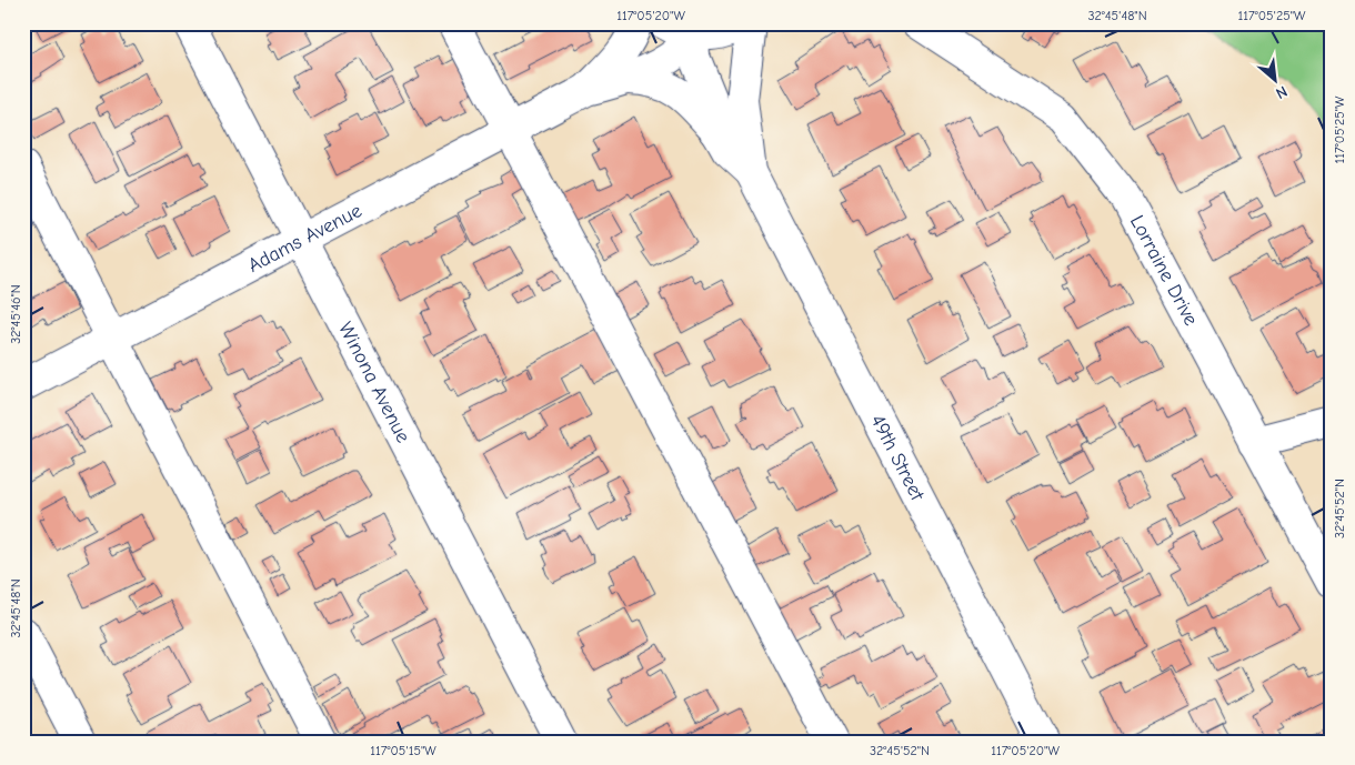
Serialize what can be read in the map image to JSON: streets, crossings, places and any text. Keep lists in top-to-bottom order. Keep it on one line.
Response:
{"streets":{"street":["Adams Avenue","Lorraine Drive","Winona Avenue","49th Street"]},"crossings":[["Adams Avenue","Winona Avenue"],["Adams Avenue","49th Street"]],"north":"bottom right","coordinates":["117°05'20\"W","32°45'48\"N","117°05'25\"W","32°45'46\"N","32°45'52\"N","117°05'15\"W"]}
